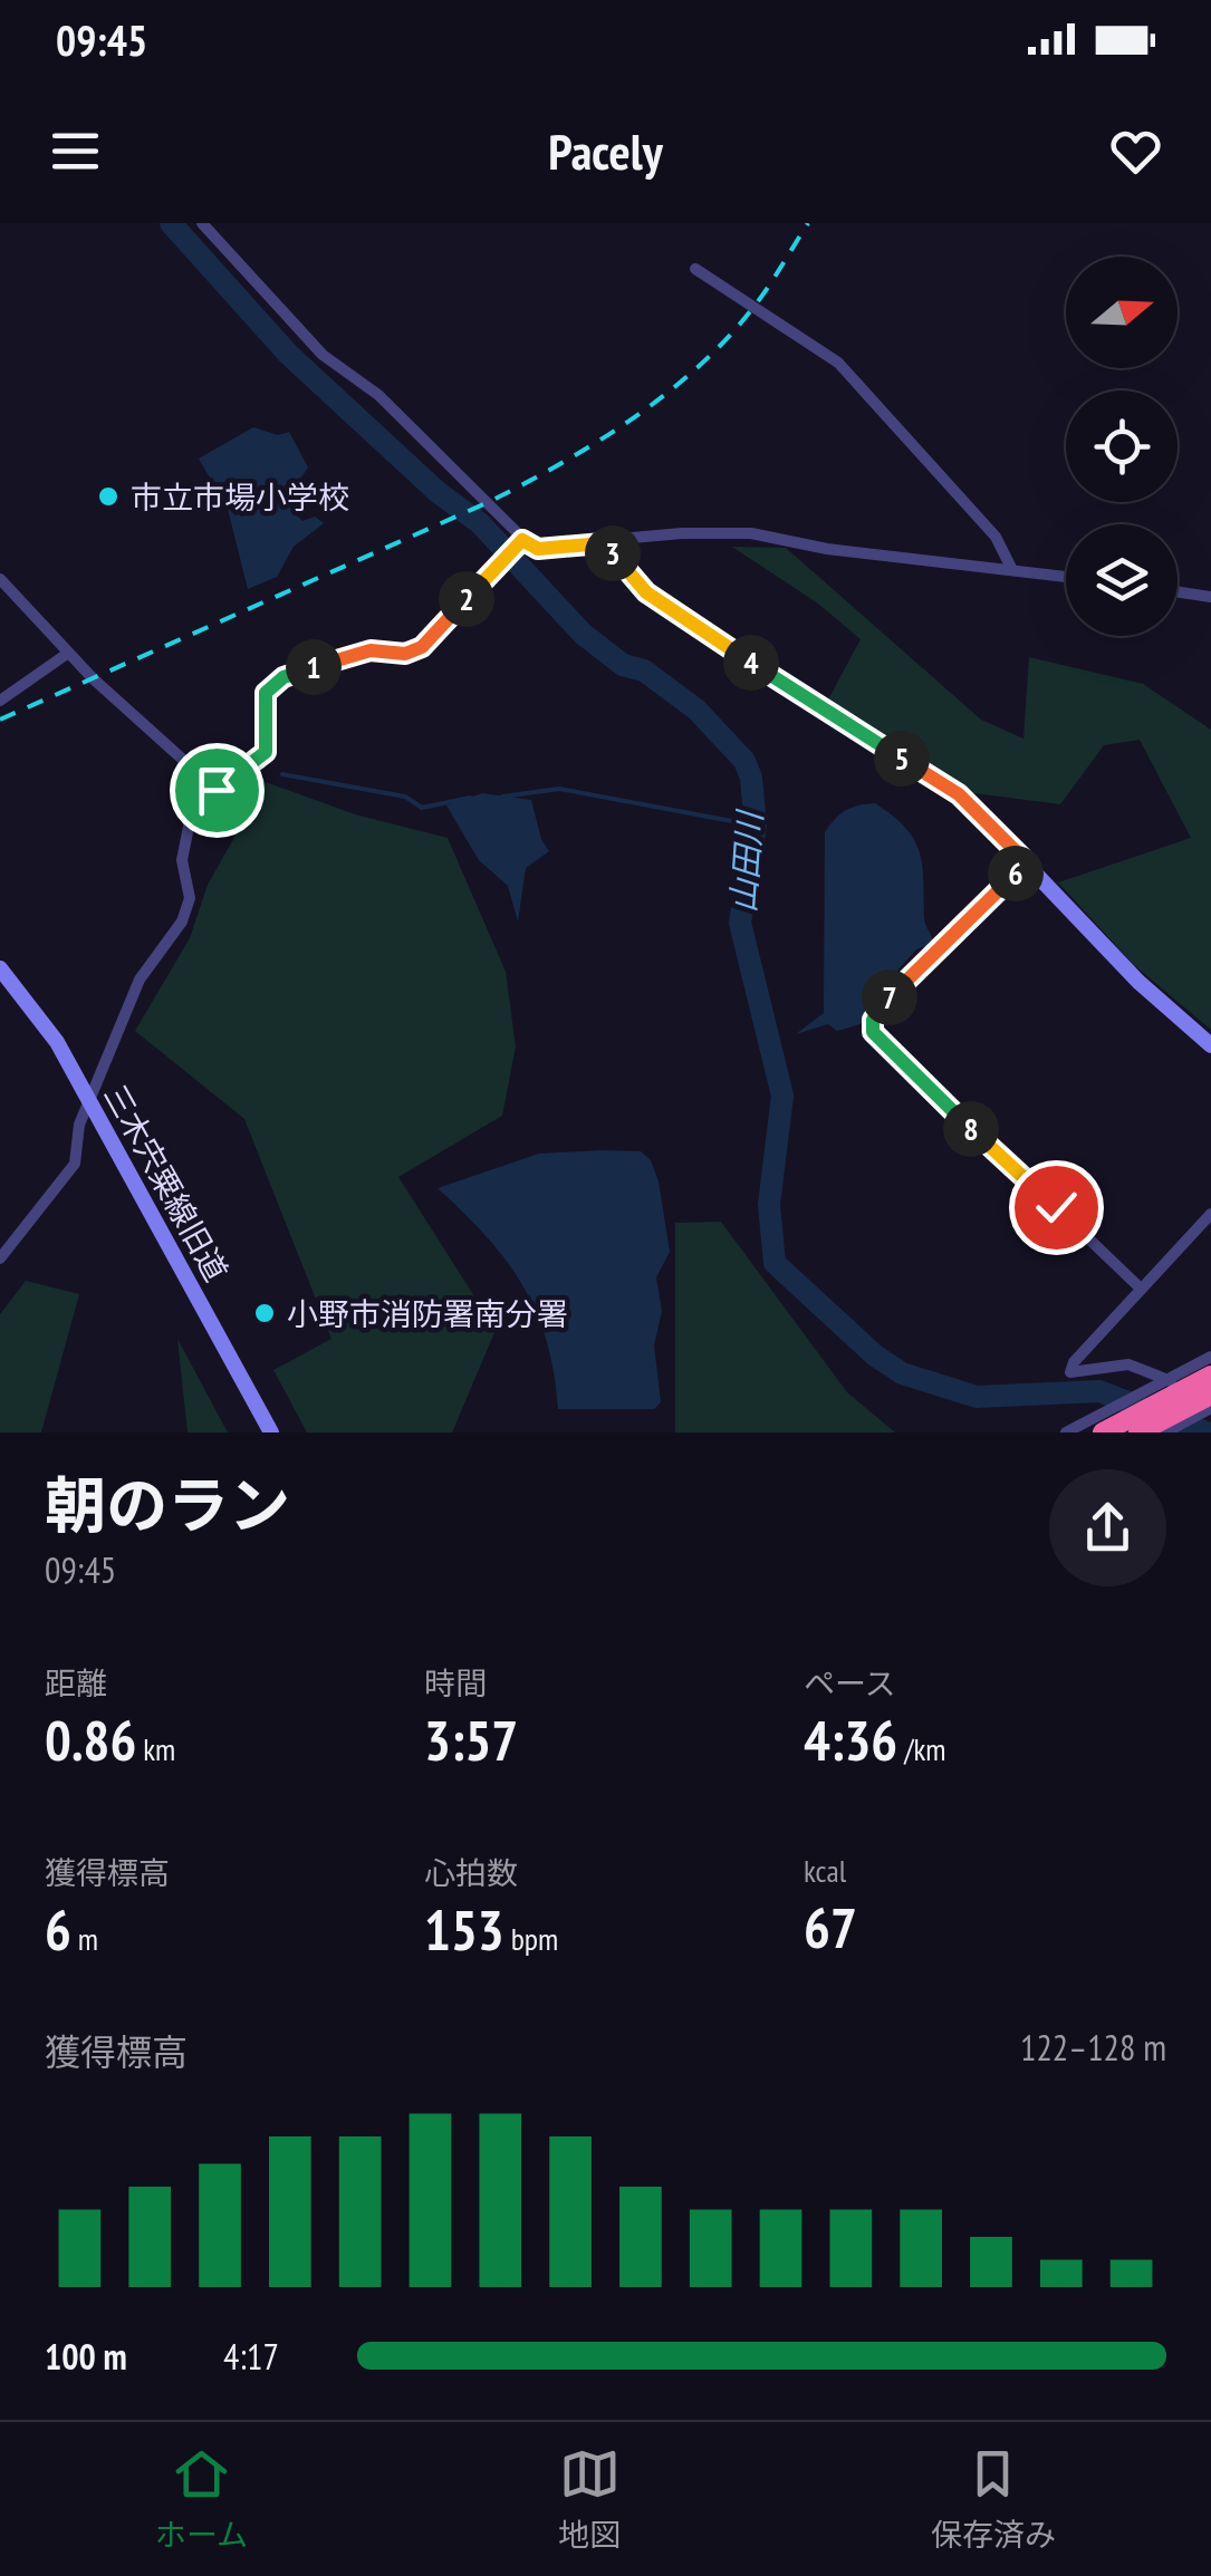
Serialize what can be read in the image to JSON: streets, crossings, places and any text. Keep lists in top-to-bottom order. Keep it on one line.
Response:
{"streets":{"street":["三木宍粟線旧道"]},"water":["山田川"],"places":["市立市場小学校","小野市消防署南分署"],"north":"right","page":{"status":"09:45","header":"Pacely","pins":["3","2","4","1","5","6","7","8"],"heading":["朝のラン","09:45"],"stats":[["距離","0.86 km"],["時間","3:57"],["ペース","4:36 /km"],["獲得標高","6 m"],["心拍数","153 bpm"],["kcal","67"]],"chart":["獲得標高","122–128 m"],"list":[{"name":"100 m","note":"4:17"}],"tabs":["ホーム","地図","保存済み"]}}
